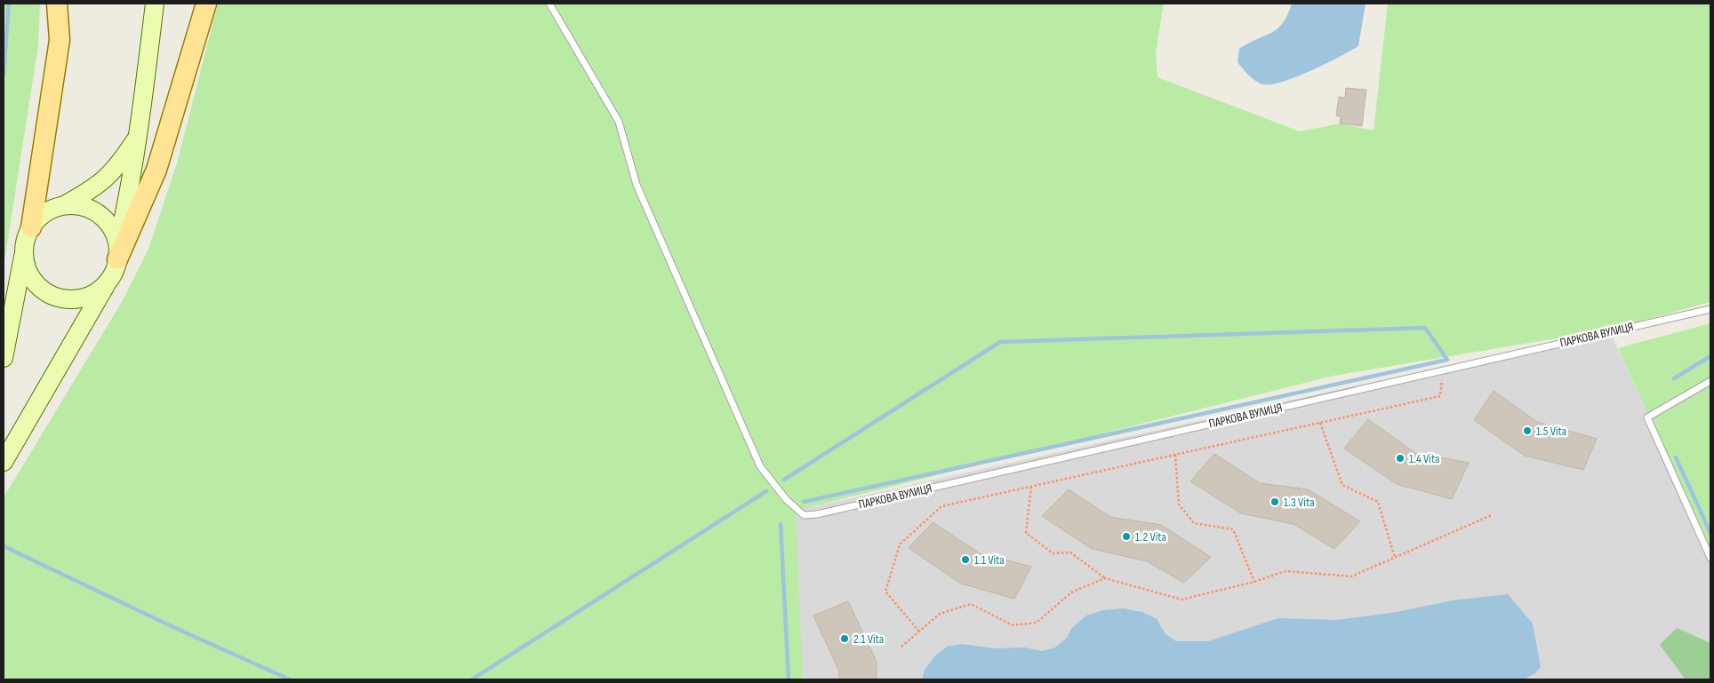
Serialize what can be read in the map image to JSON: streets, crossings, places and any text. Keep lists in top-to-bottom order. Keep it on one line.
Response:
{"streets":{"lane":["ПАРКОВА ВУЛИЦЯ"]},"places":["1.5 Vita","1.4 Vita","1.3 Vita","1.2 Vita","1.1 Vita","2.1 Vita"]}
